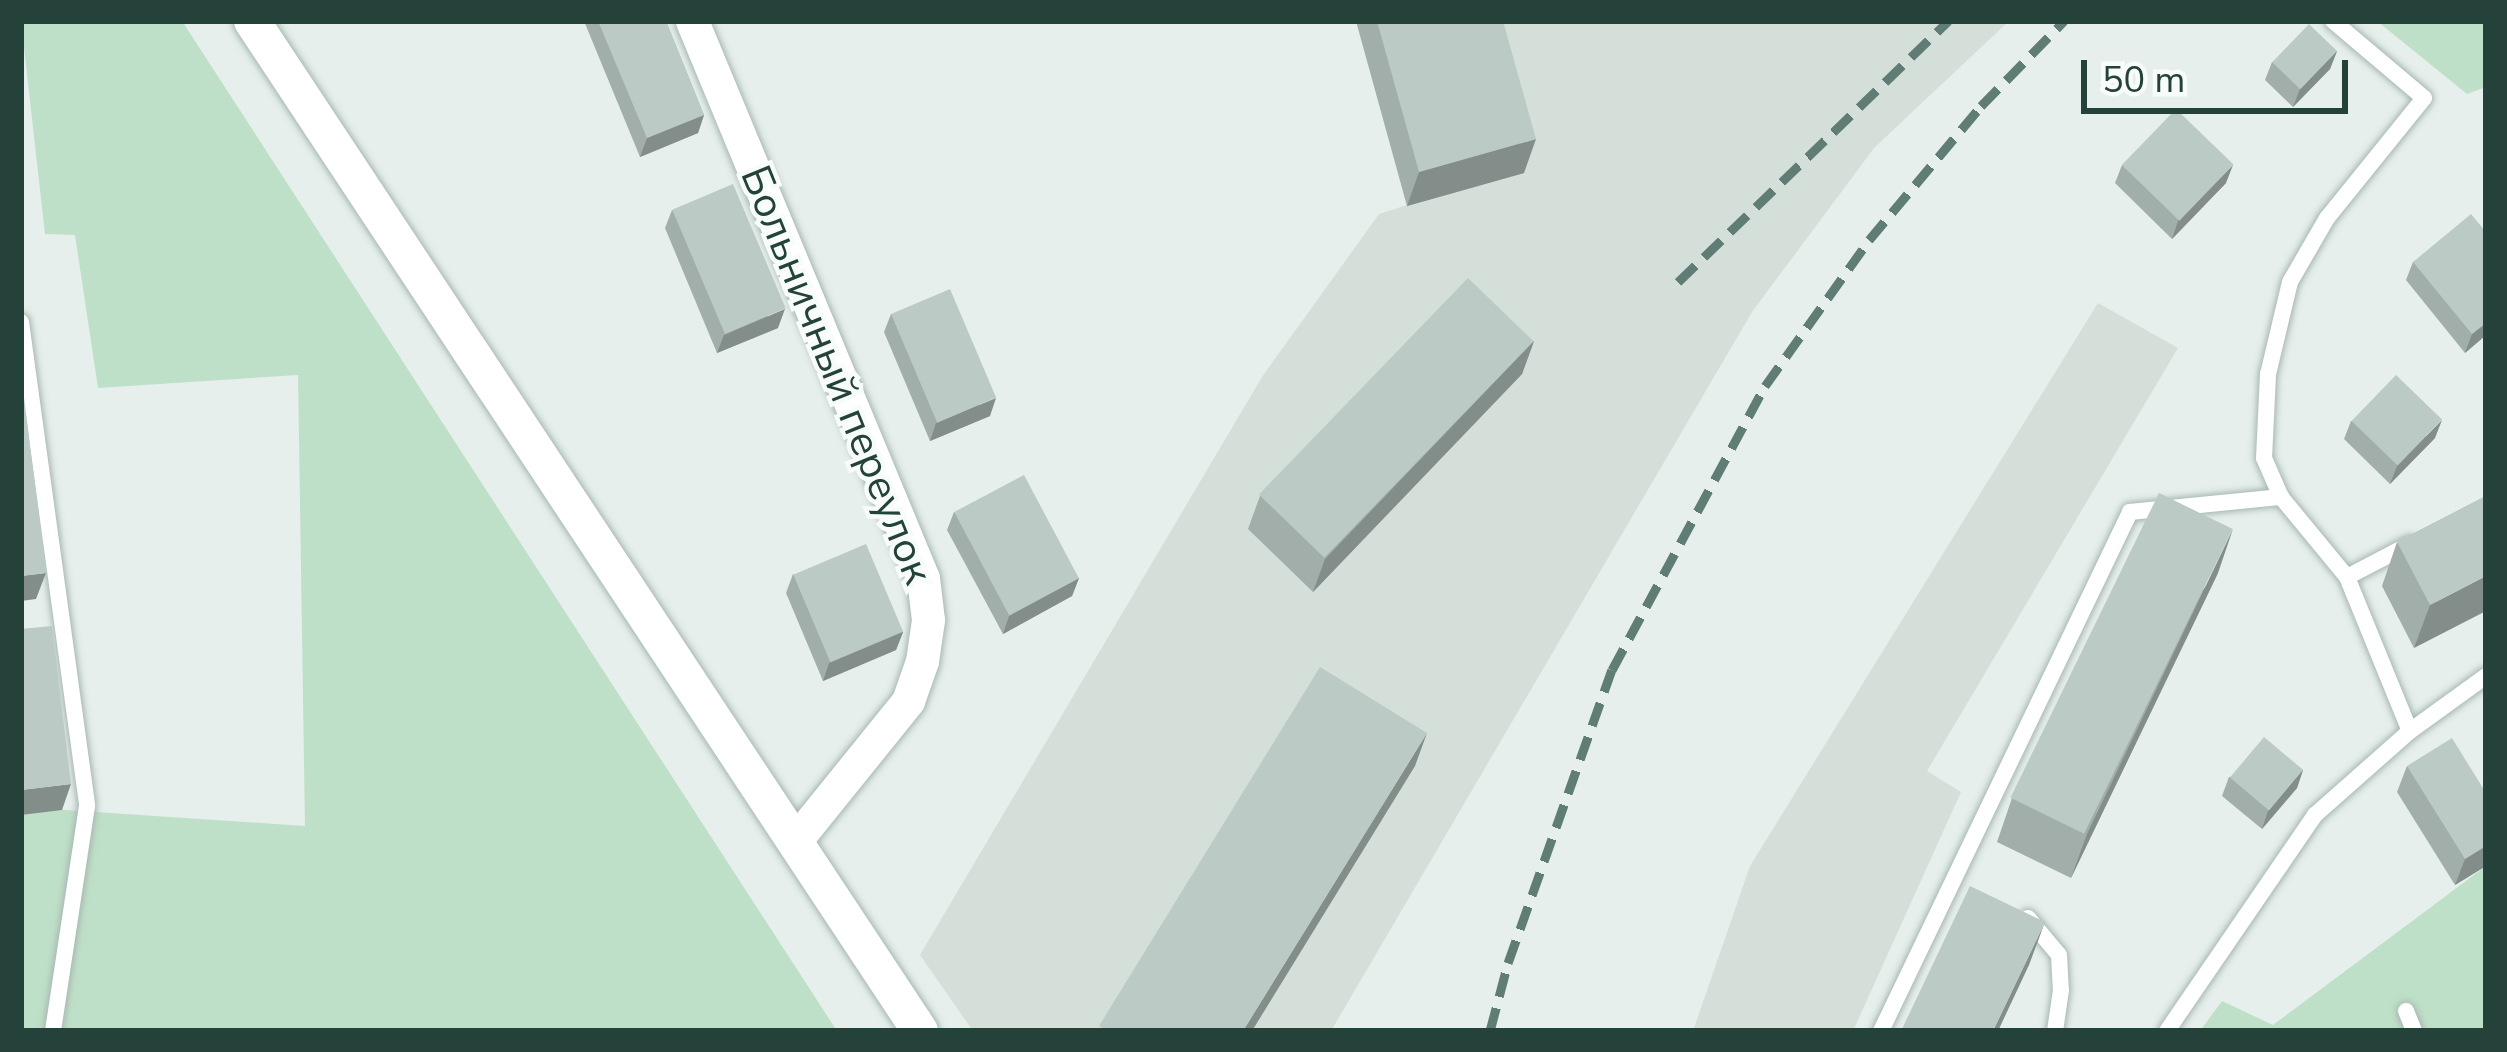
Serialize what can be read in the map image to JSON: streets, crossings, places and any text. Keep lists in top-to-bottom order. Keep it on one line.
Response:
{"streets":{"street":["Больничный переулок"]},"scale_bar":"50 m"}
